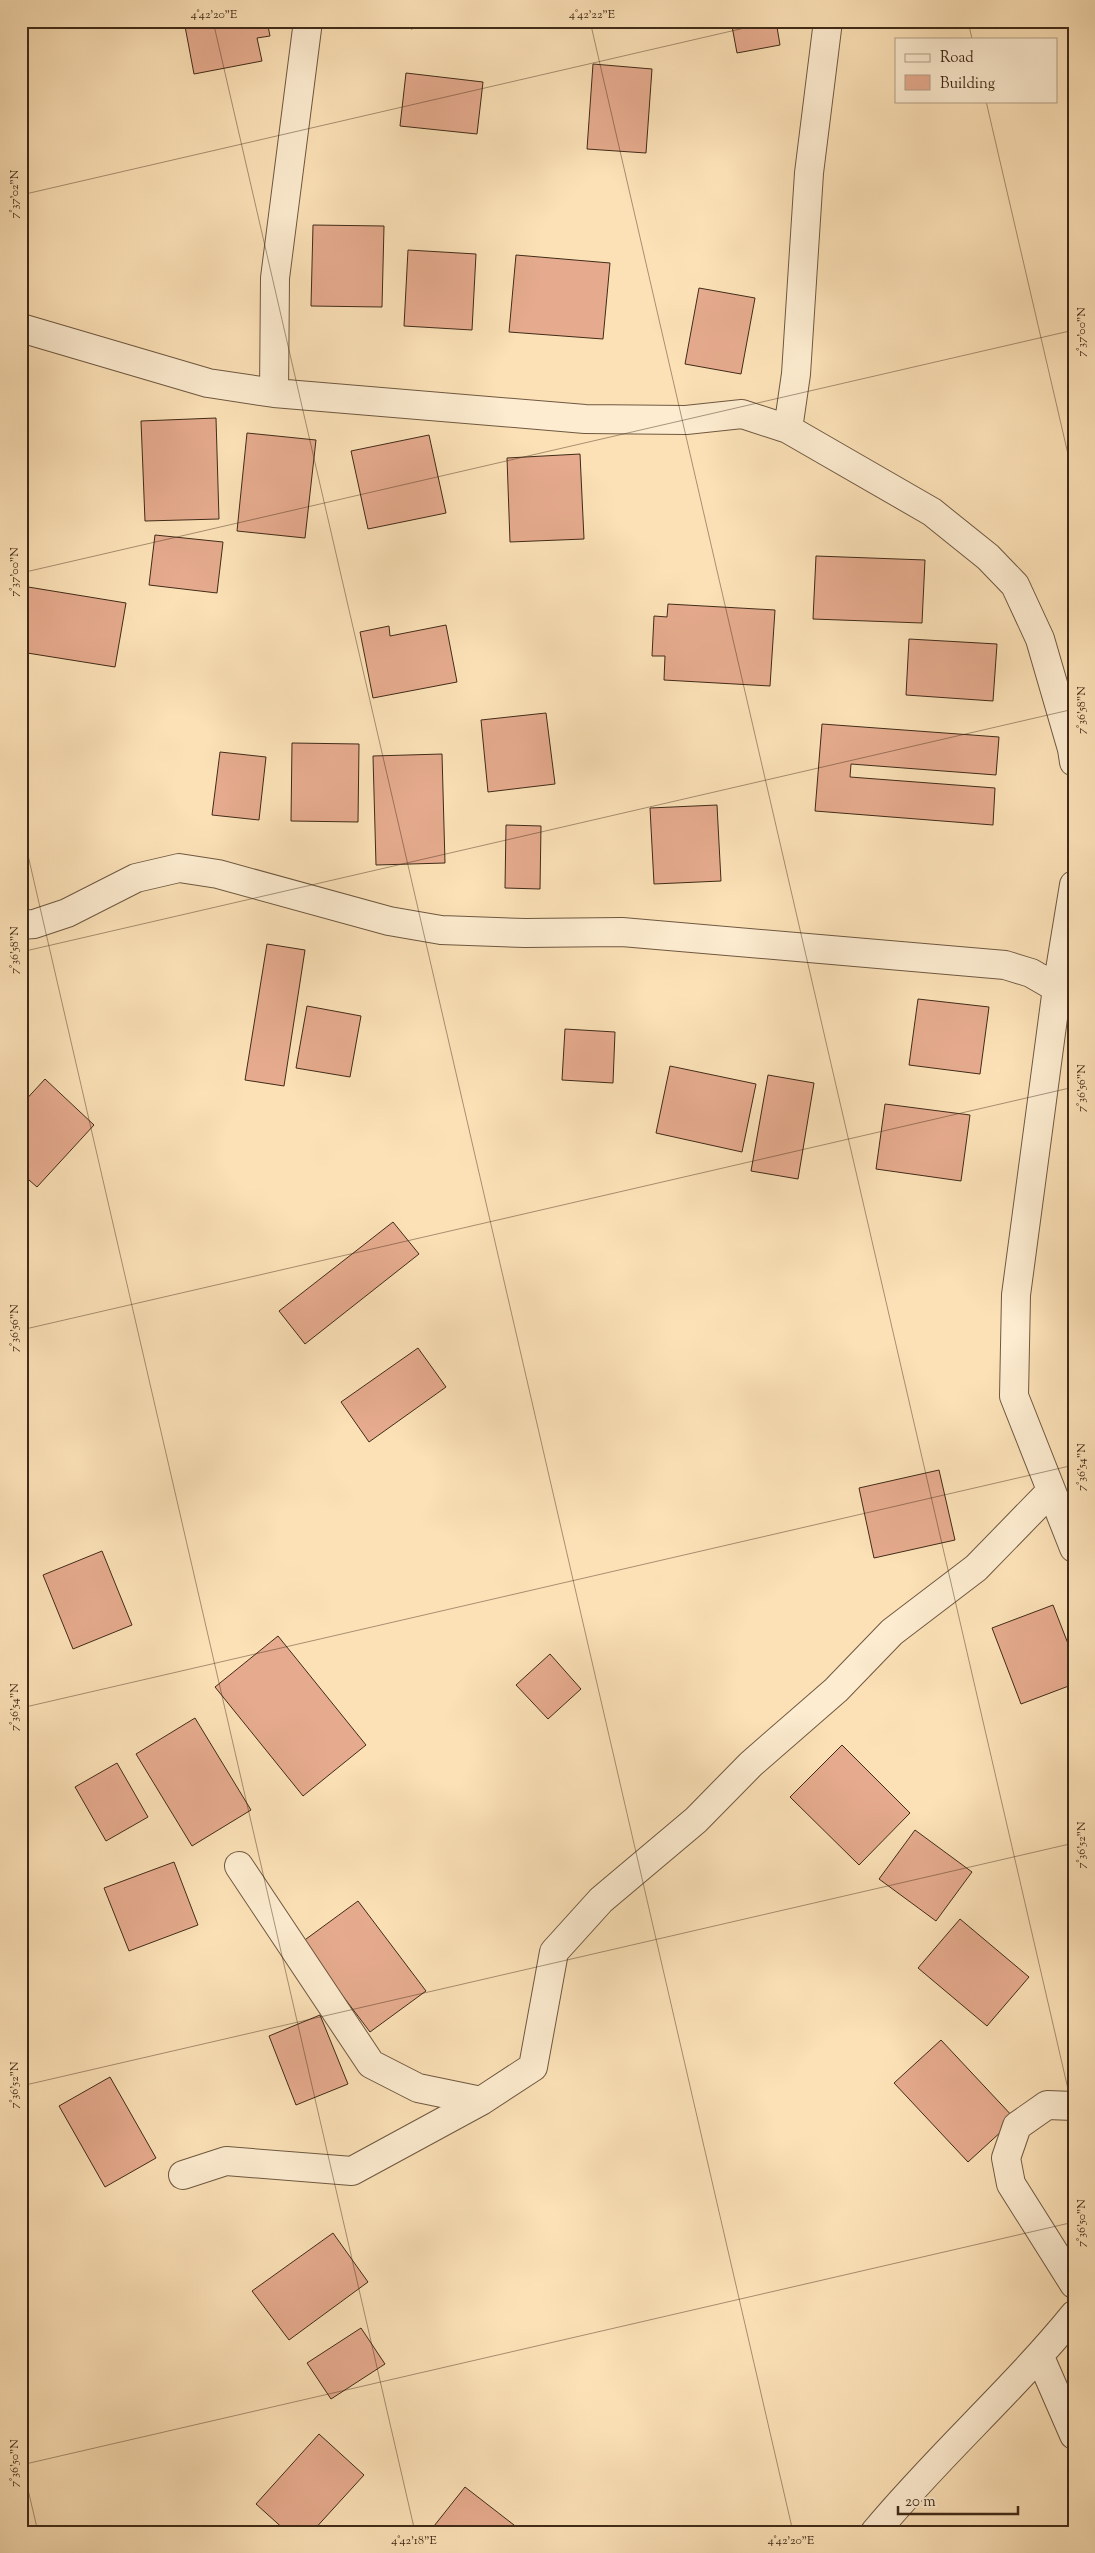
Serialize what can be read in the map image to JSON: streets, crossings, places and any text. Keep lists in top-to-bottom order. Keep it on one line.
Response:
{"legend":["Road","Building"],"scale_bar":"20 m","coordinates":["4°42'20\"E","4°42'22\"E","7°37'02\"N","7°37'00\"N","7°36'58\"N","7°36'56\"N","7°36'54\"N","7°36'52\"N","7°36'50\"N","4°42'18\"E"]}
